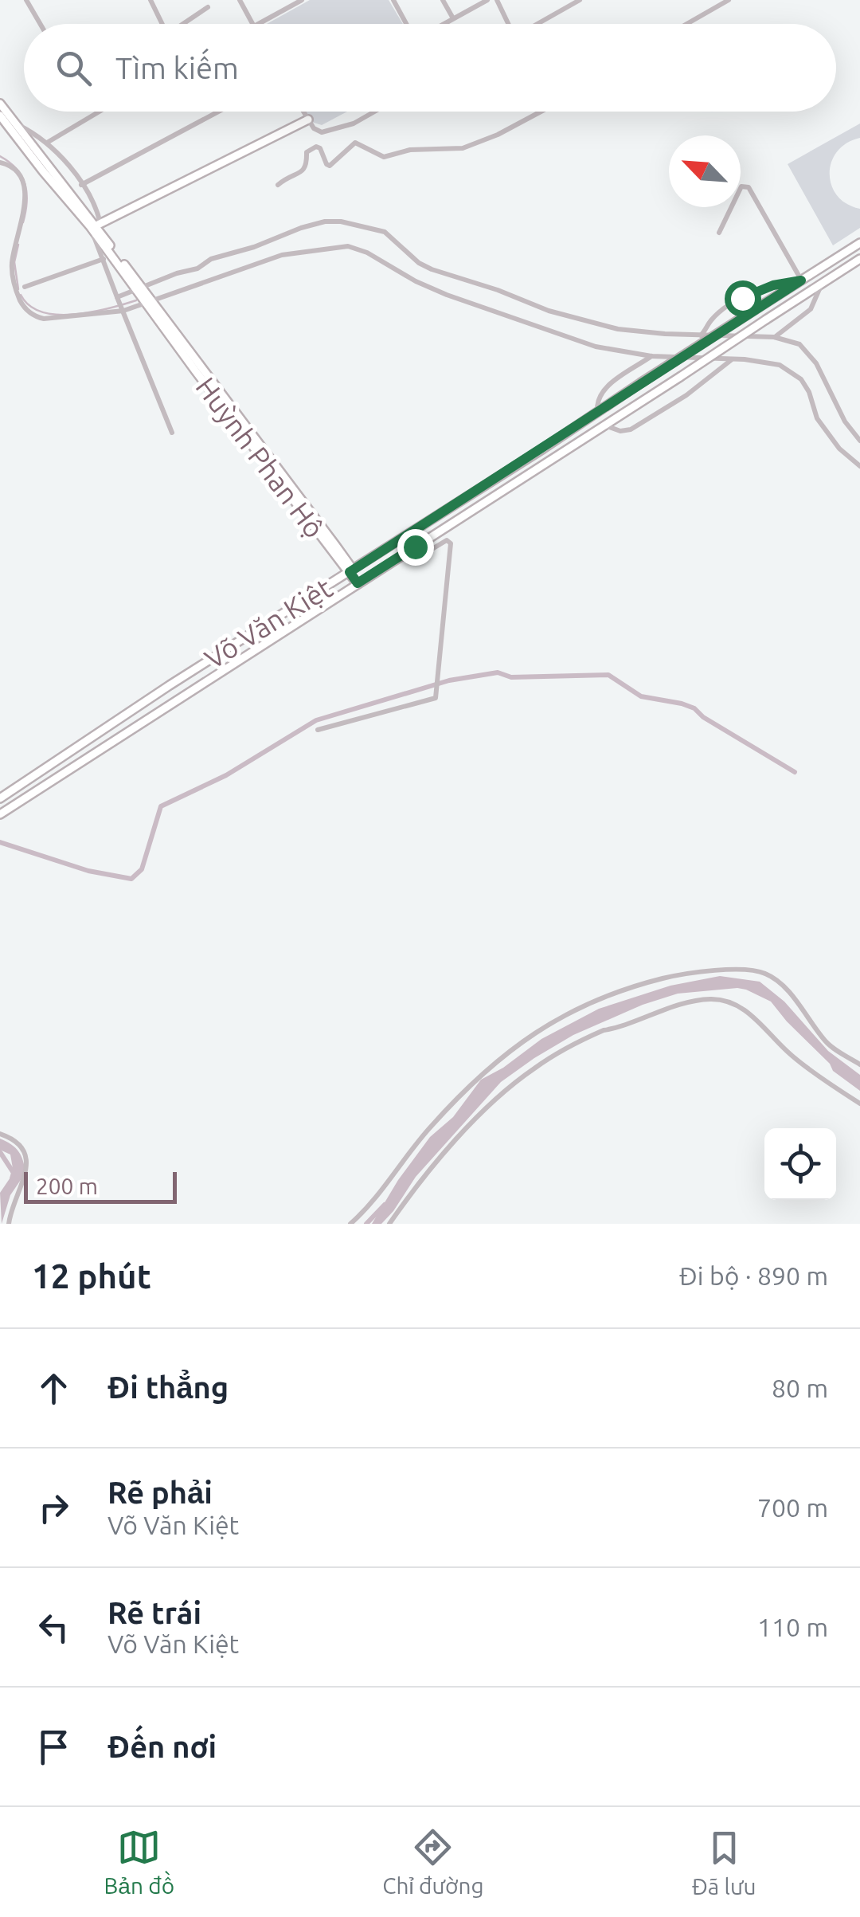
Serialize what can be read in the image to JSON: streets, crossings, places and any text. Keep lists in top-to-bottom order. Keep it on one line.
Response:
{"streets":{"main road":["Huỳnh Phan Hộ","Võ Văn Kiệt"]},"crossings":[["Huỳnh Phan Hộ","Võ Văn Kiệt"]],"scale_bar":"200 m","north":"top left","page":{"search":"Tìm kiếm","scale":"200 m","heading":["12 phút","Đi bộ · 890 m"],"list":[["Đi thẳng","80 m"],["Rẽ phải","Võ Văn Kiệt","700 m"],["Rẽ trái","Võ Văn Kiệt","110 m"],"Đến nơi"],"nav":["Bản đồ","Chỉ đường","Đã lưu"]}}
